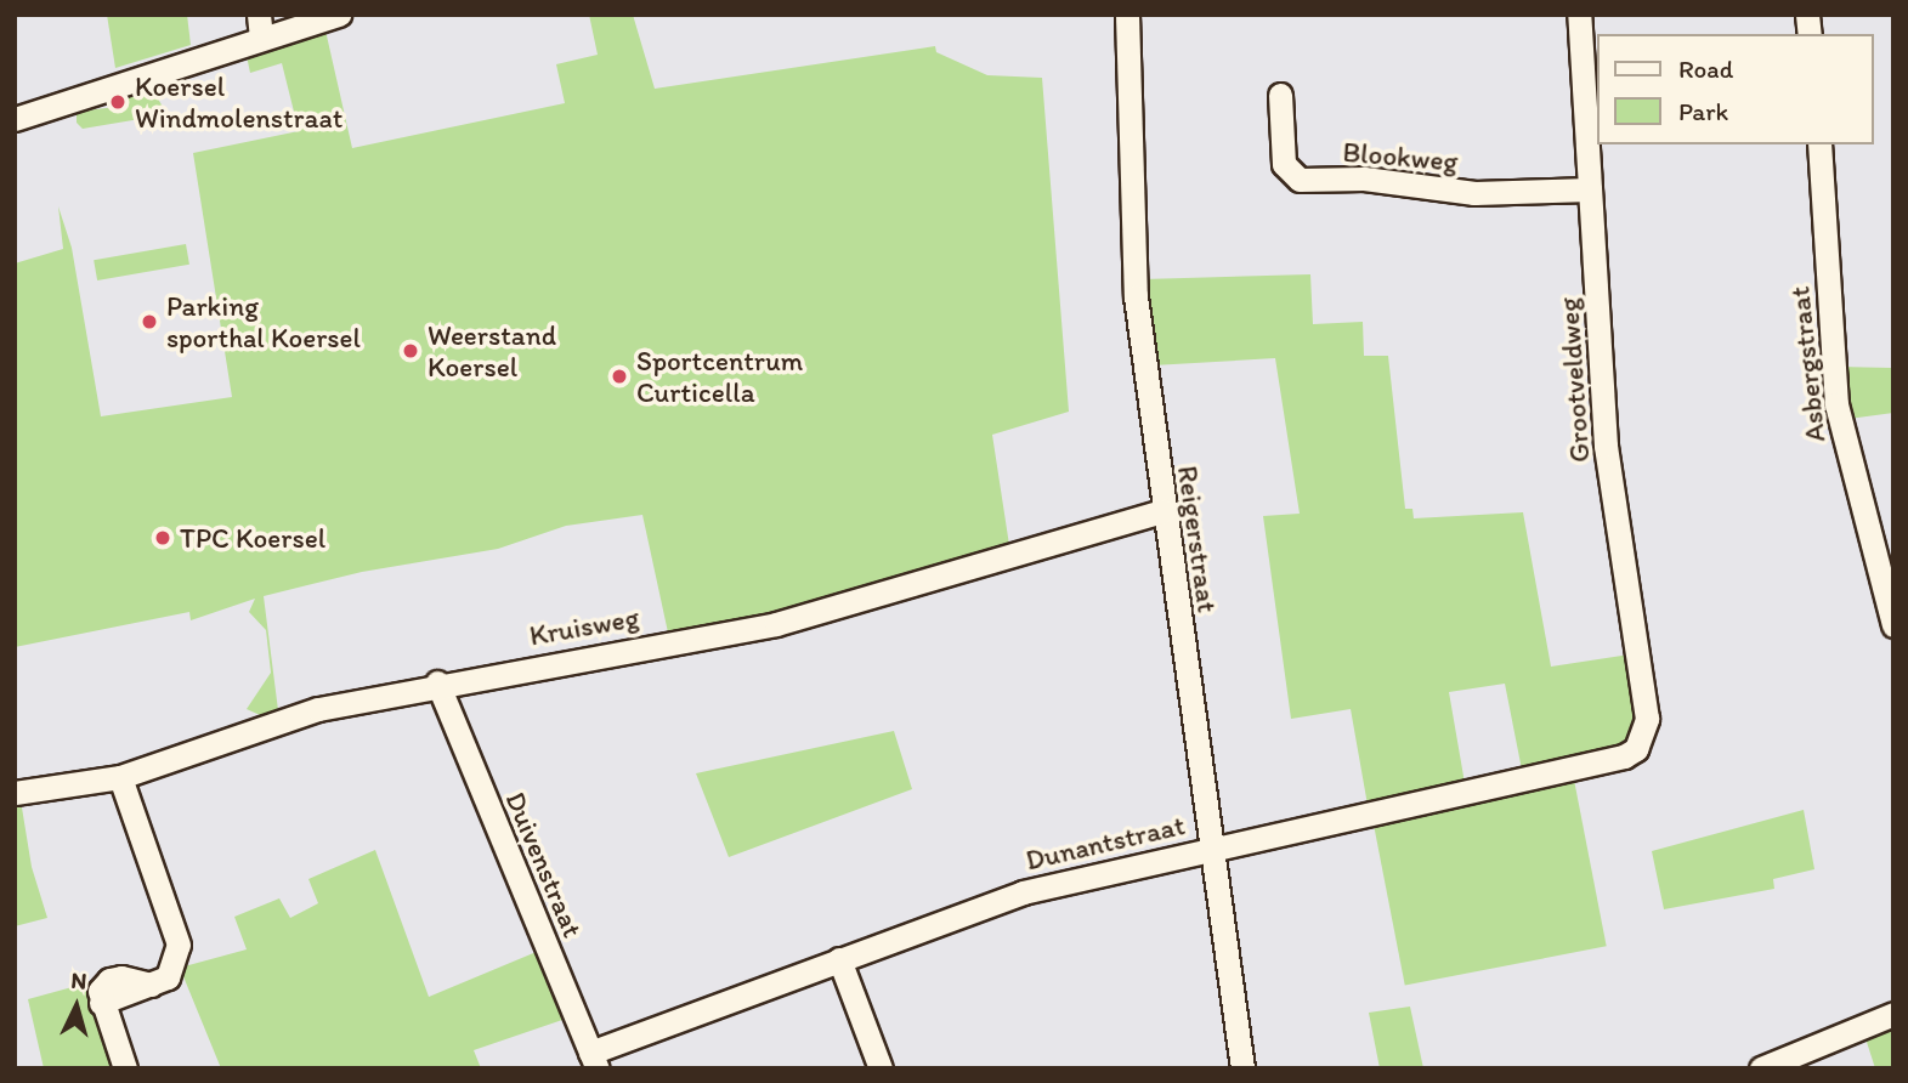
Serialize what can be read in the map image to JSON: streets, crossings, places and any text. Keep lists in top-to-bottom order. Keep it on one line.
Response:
{"streets":{"street":["Blookweg","Asbergstraat","Grootveldweg","Reigerstraat","Kruisweg","Dunantstraat","Duivenstraat"]},"crossings":[["Blookweg","Grootveldweg"],["Grootveldweg","Dunantstraat"],["Reigerstraat","Kruisweg"],["Reigerstraat","Dunantstraat"],["Kruisweg","Duivenstraat"],["Dunantstraat","Duivenstraat"]],"places":["Koersel Windmolenstraat","Parking sporthal Koersel","Weerstand Koersel","Sportcentrum Curticella","TPC Koersel"],"legend":["Road","Park"],"north":"top"}
